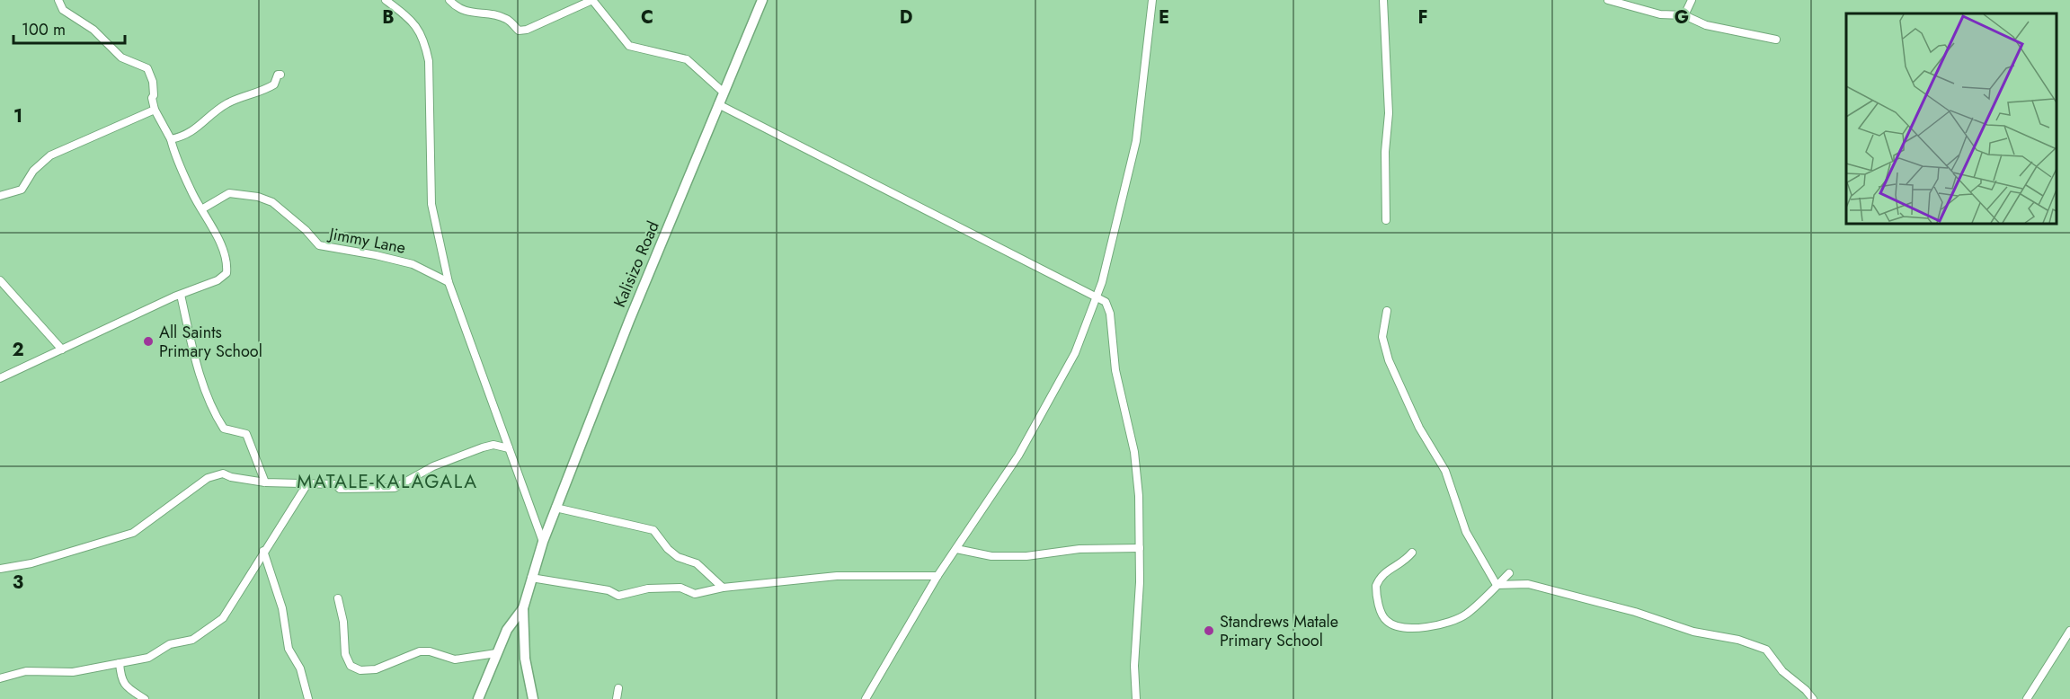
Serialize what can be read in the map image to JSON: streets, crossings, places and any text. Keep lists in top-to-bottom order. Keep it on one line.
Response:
{"streets":{"street":["Jimmy Lane","Kalisizo Road"]},"districts":["MATALE-KALAGALA"],"places":["All Saints Primary School","Standrews Matale Primary School"],"scale_bar":"100 m","grid":{"columns":["B","C","D","E","F","G"],"rows":["1","2","3"]}}
